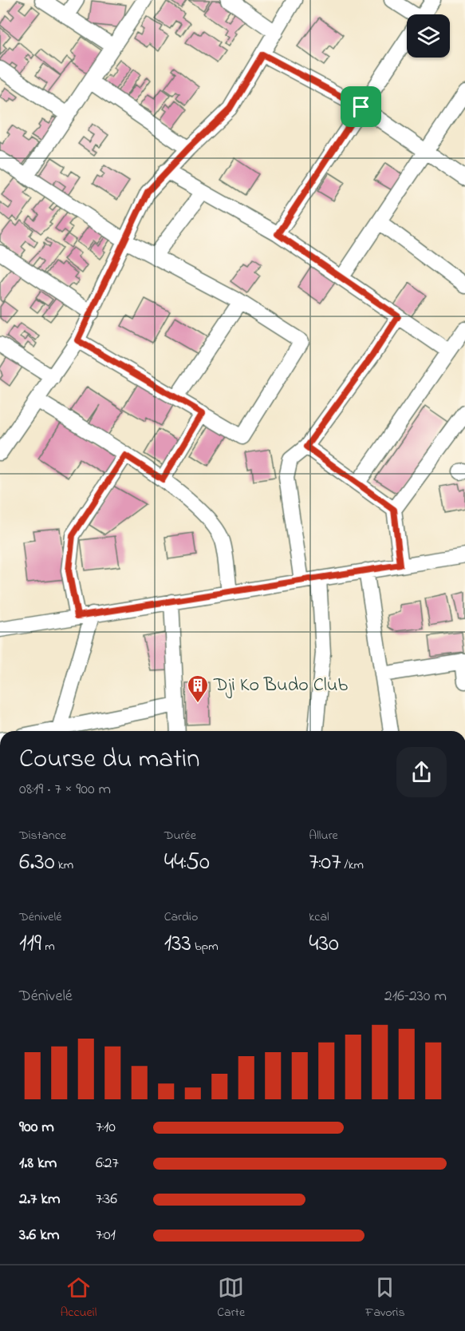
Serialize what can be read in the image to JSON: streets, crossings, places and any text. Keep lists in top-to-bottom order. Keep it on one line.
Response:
{"places":{"building":["Dji Ko Budo Club"]},"page":{"heading":["Course du matin","08:19 · 7 × 900 m"],"stats":[["Distance","6.30 km"],["Durée","44:50"],["Allure","7:07 /km"],["Dénivelé","119 m"],["Cardio","133 bpm"],["kcal","430"]],"chart":["Dénivelé","216–230 m"],"list":[{"name":"900 m","note":"7:10"},{"name":"1.8 km","note":"6:27"},{"name":"2.7 km","note":"7:36"},{"name":"3.6 km","note":"7:01"}],"tabs":["Accueil","Carte","Favoris"]}}
